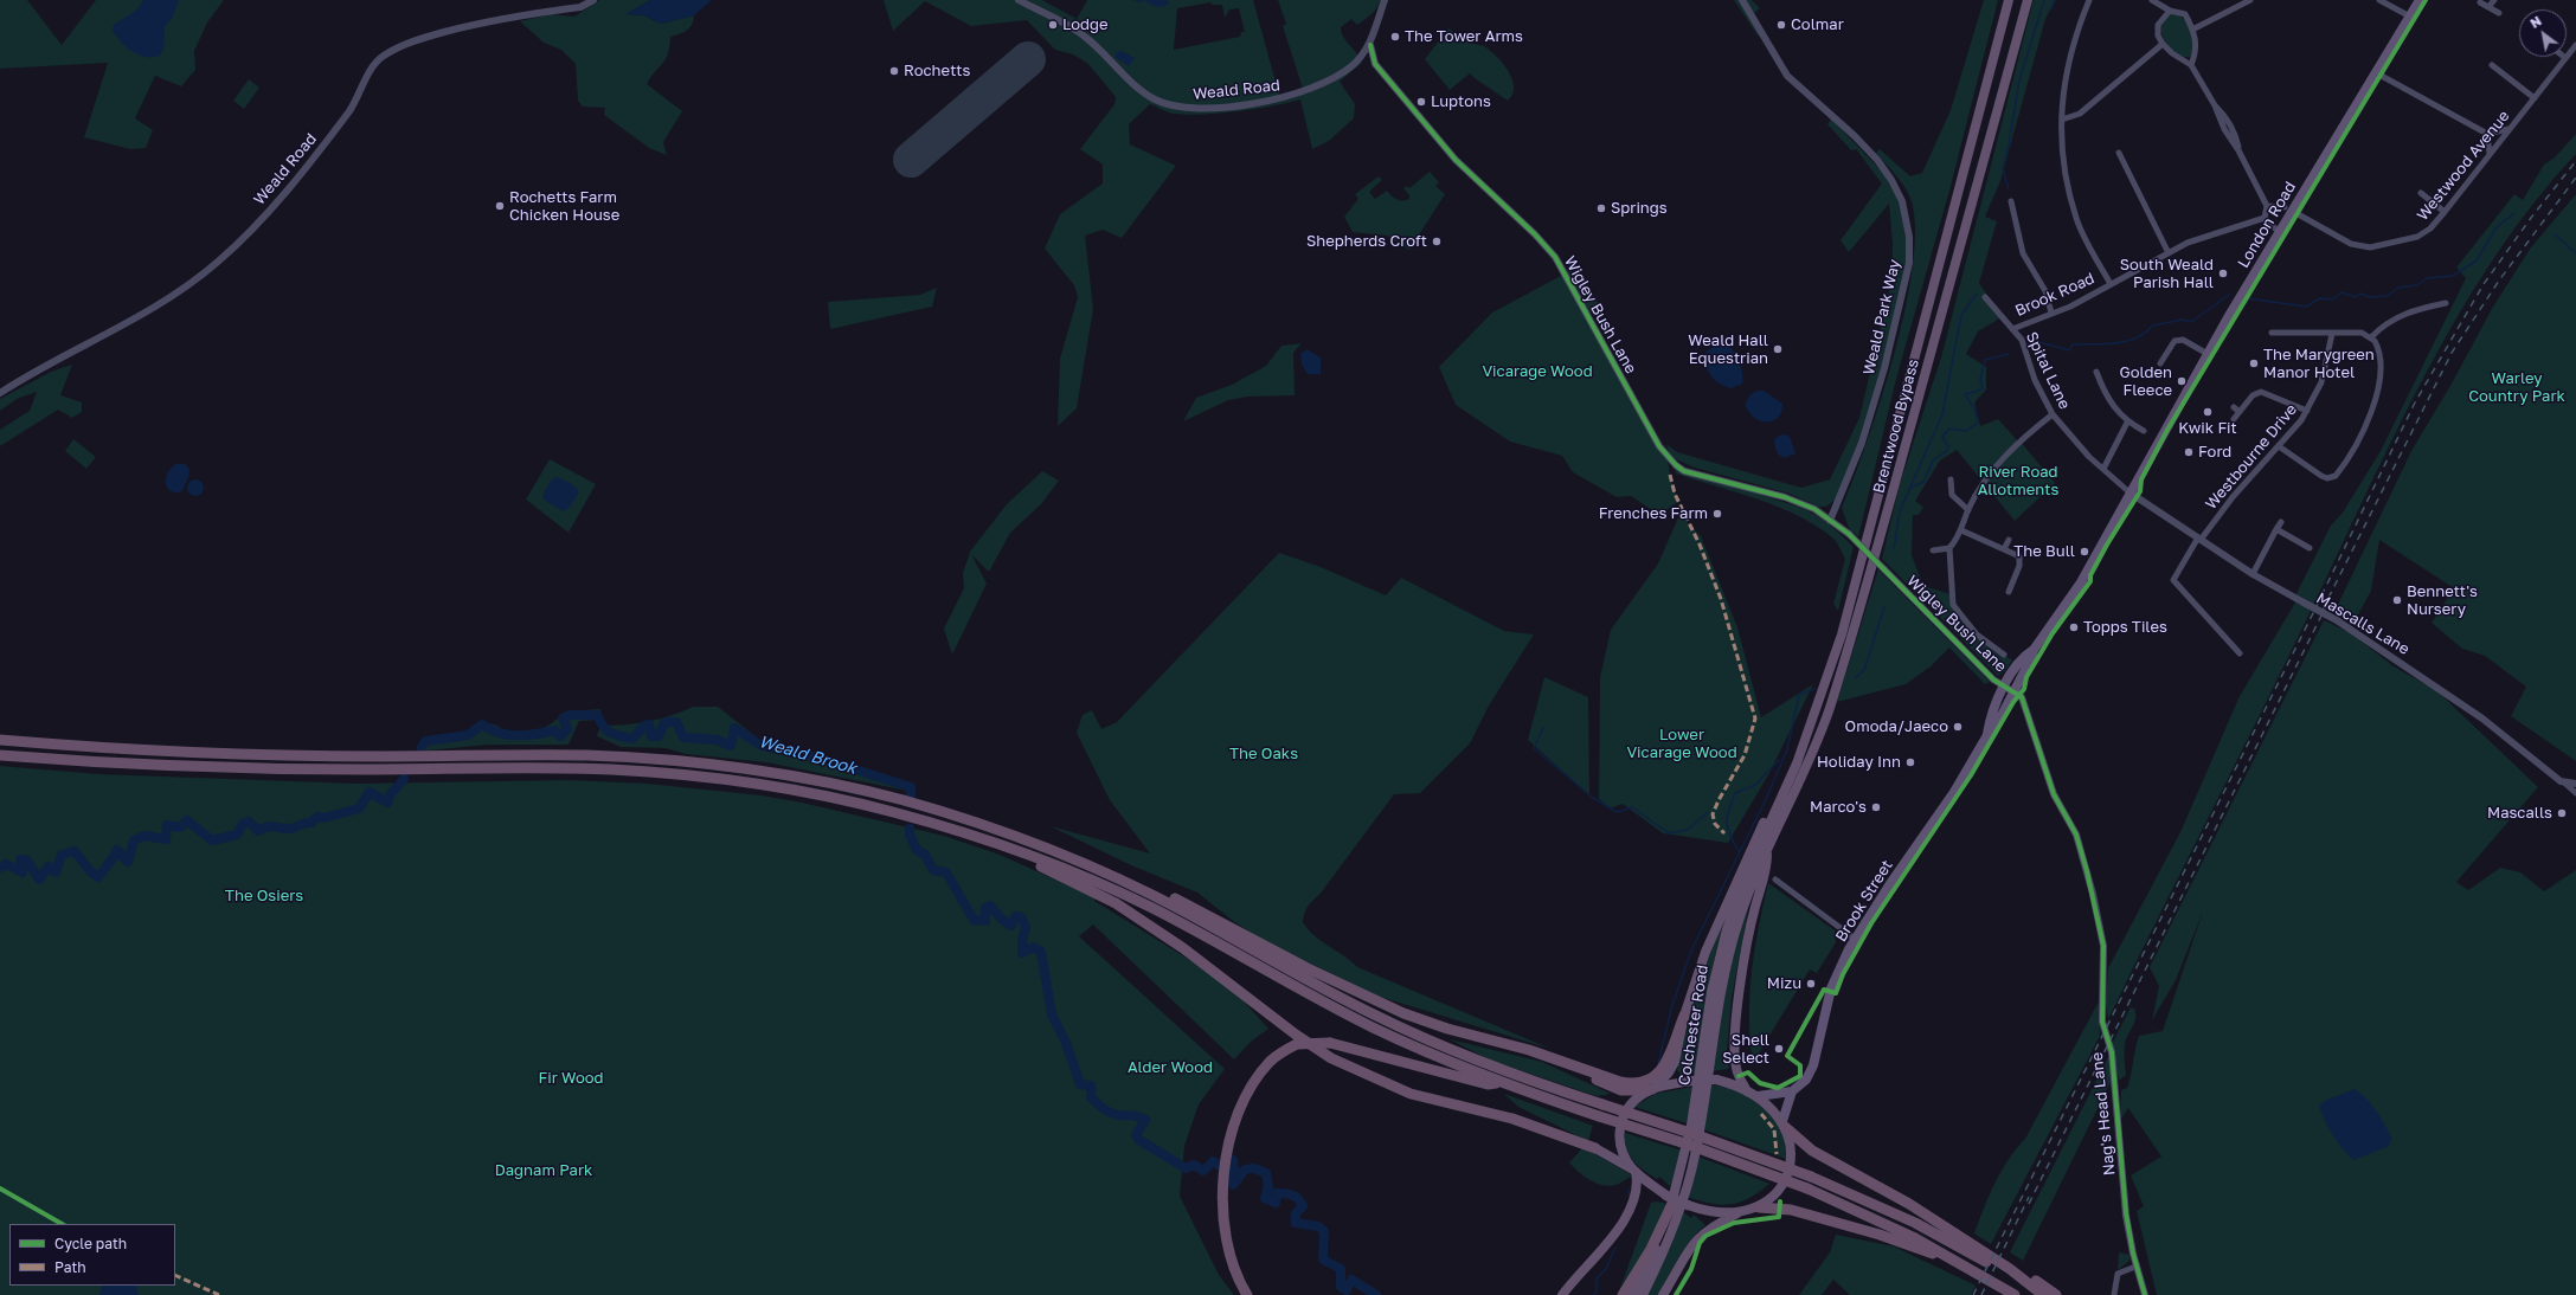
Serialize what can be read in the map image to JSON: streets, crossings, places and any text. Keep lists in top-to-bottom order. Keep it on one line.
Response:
{"streets":{"highway":["Brentwood Bypass","Colchester Road"],"main road":["London Road","Brook Street"],"street":["Weald Road","Westwood Avenue","Brook Road","Wigley Bush Lane","Weald Park Way","Spital Lane","Westbourne Drive","Mascalls Lane","Nag's Head Lane"]},"crossings":[["Westwood Avenue","London Road"],["London Road","Spital Lane"],["London Road","Mascalls Lane"],["London Road","Brook Street"],["Brook Road","Spital Lane"],["Wigley Bush Lane","Weald Park Way"],["Wigley Bush Lane","Brook Street"],["Wigley Bush Lane","Nag's Head Lane"],["Spital Lane","Mascalls Lane"],["Spital Lane","Brook Street"],["Brentwood Bypass","Colchester Road"],["Westbourne Drive","Mascalls Lane"],["Mascalls Lane","Brook Street"],["Brook Street","Nag's Head Lane"]],"water":["Weald Brook"],"parks":["Vicarage Wood","Warley Country Park","River Road Allotments","Lower Vicarage Wood","The Oaks","The Osiers","Alder Wood","Fir Wood","Dagnam Park"],"places":["Lodge","Colmar","The Tower Arms","Rochetts","Luptons","Rochetts Farm Chicken House","Springs","Shepherds Croft","South Weald Parish Hall","Weald Hall Equestrian","The Marygreen Manor Hotel","Golden Fleece","Kwik Fit","Ford","Frenches Farm","The Bull","Bennett's Nursery","Topps Tiles","Omoda/Jaeco","Holiday Inn","Marco's","Mascalls","Mizu","Shell Select"],"legend":["Cycle path","Path"],"north":"top left"}
